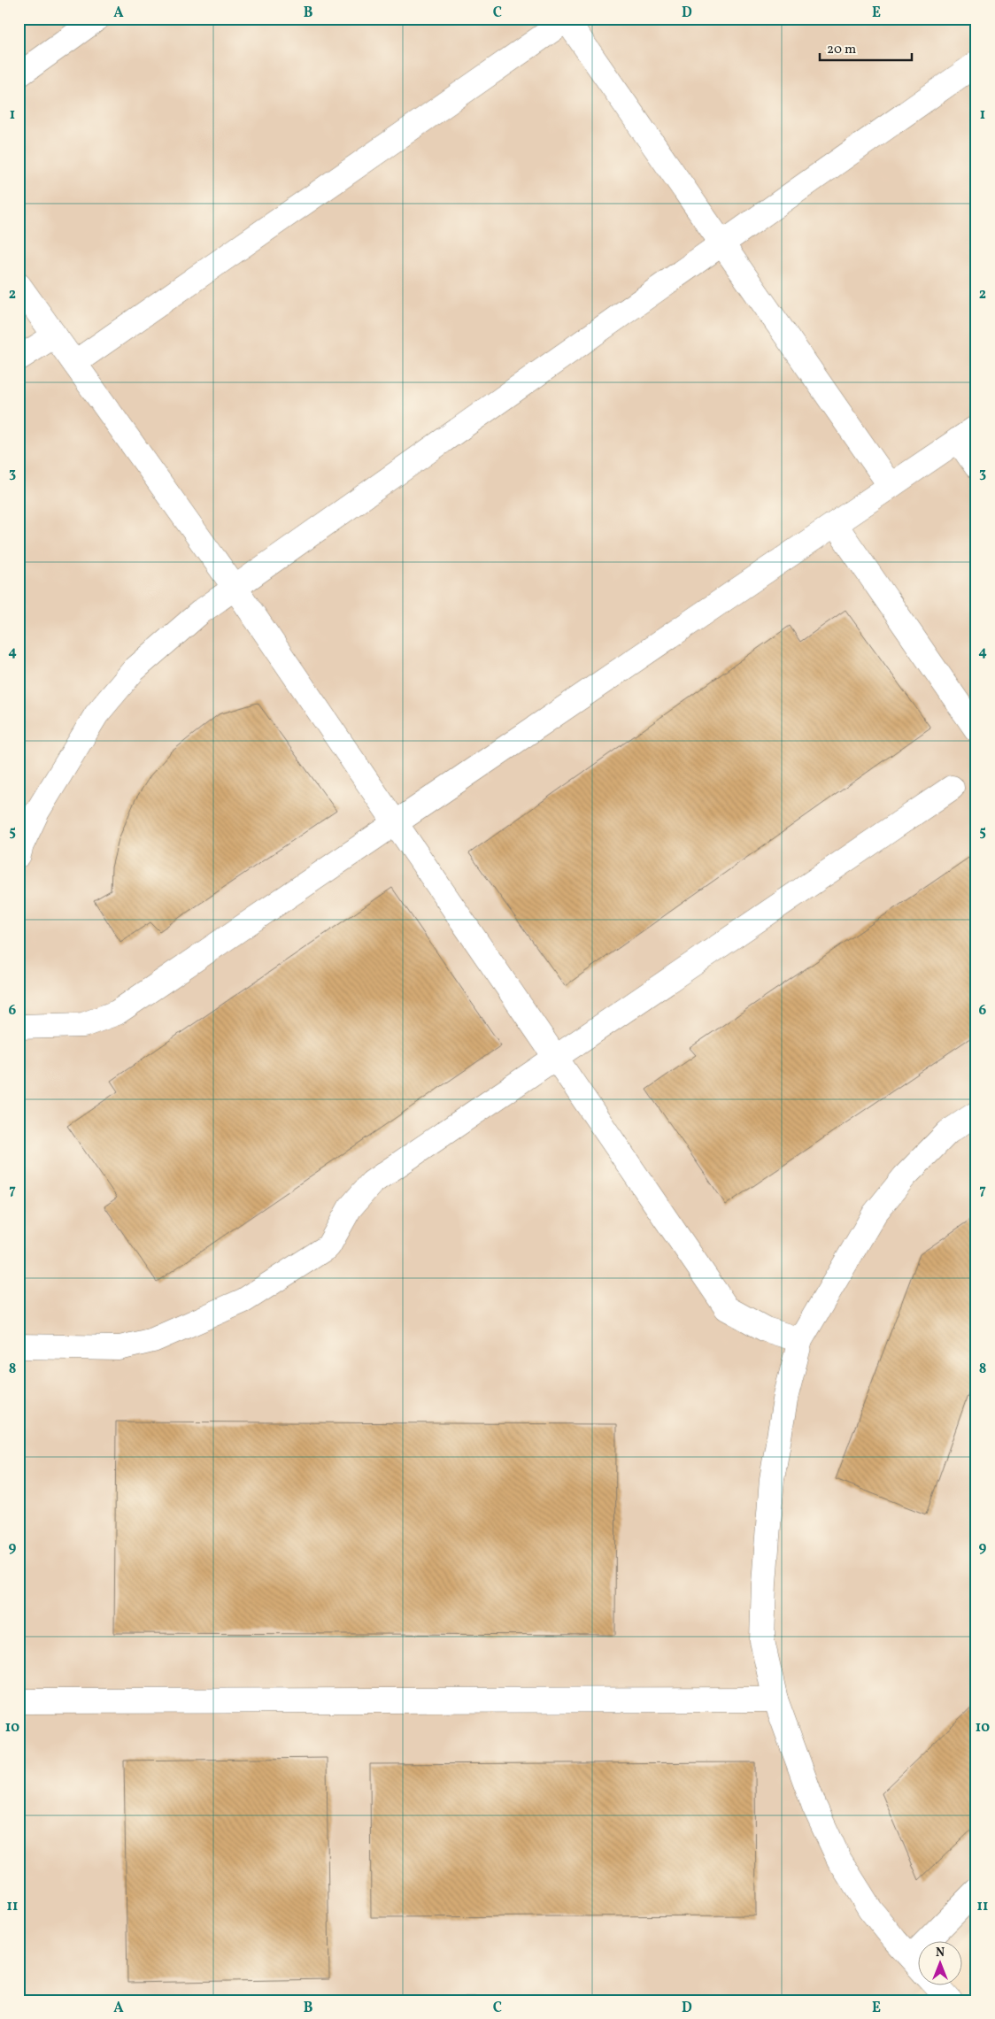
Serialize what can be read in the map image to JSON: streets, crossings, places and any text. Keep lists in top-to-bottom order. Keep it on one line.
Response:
{"scale_bar":"20 m","north":"top","grid":{"columns":["A","B","C","D","E"],"rows":["1","2","3","4","5","6","7","8","9","10","11"]}}
